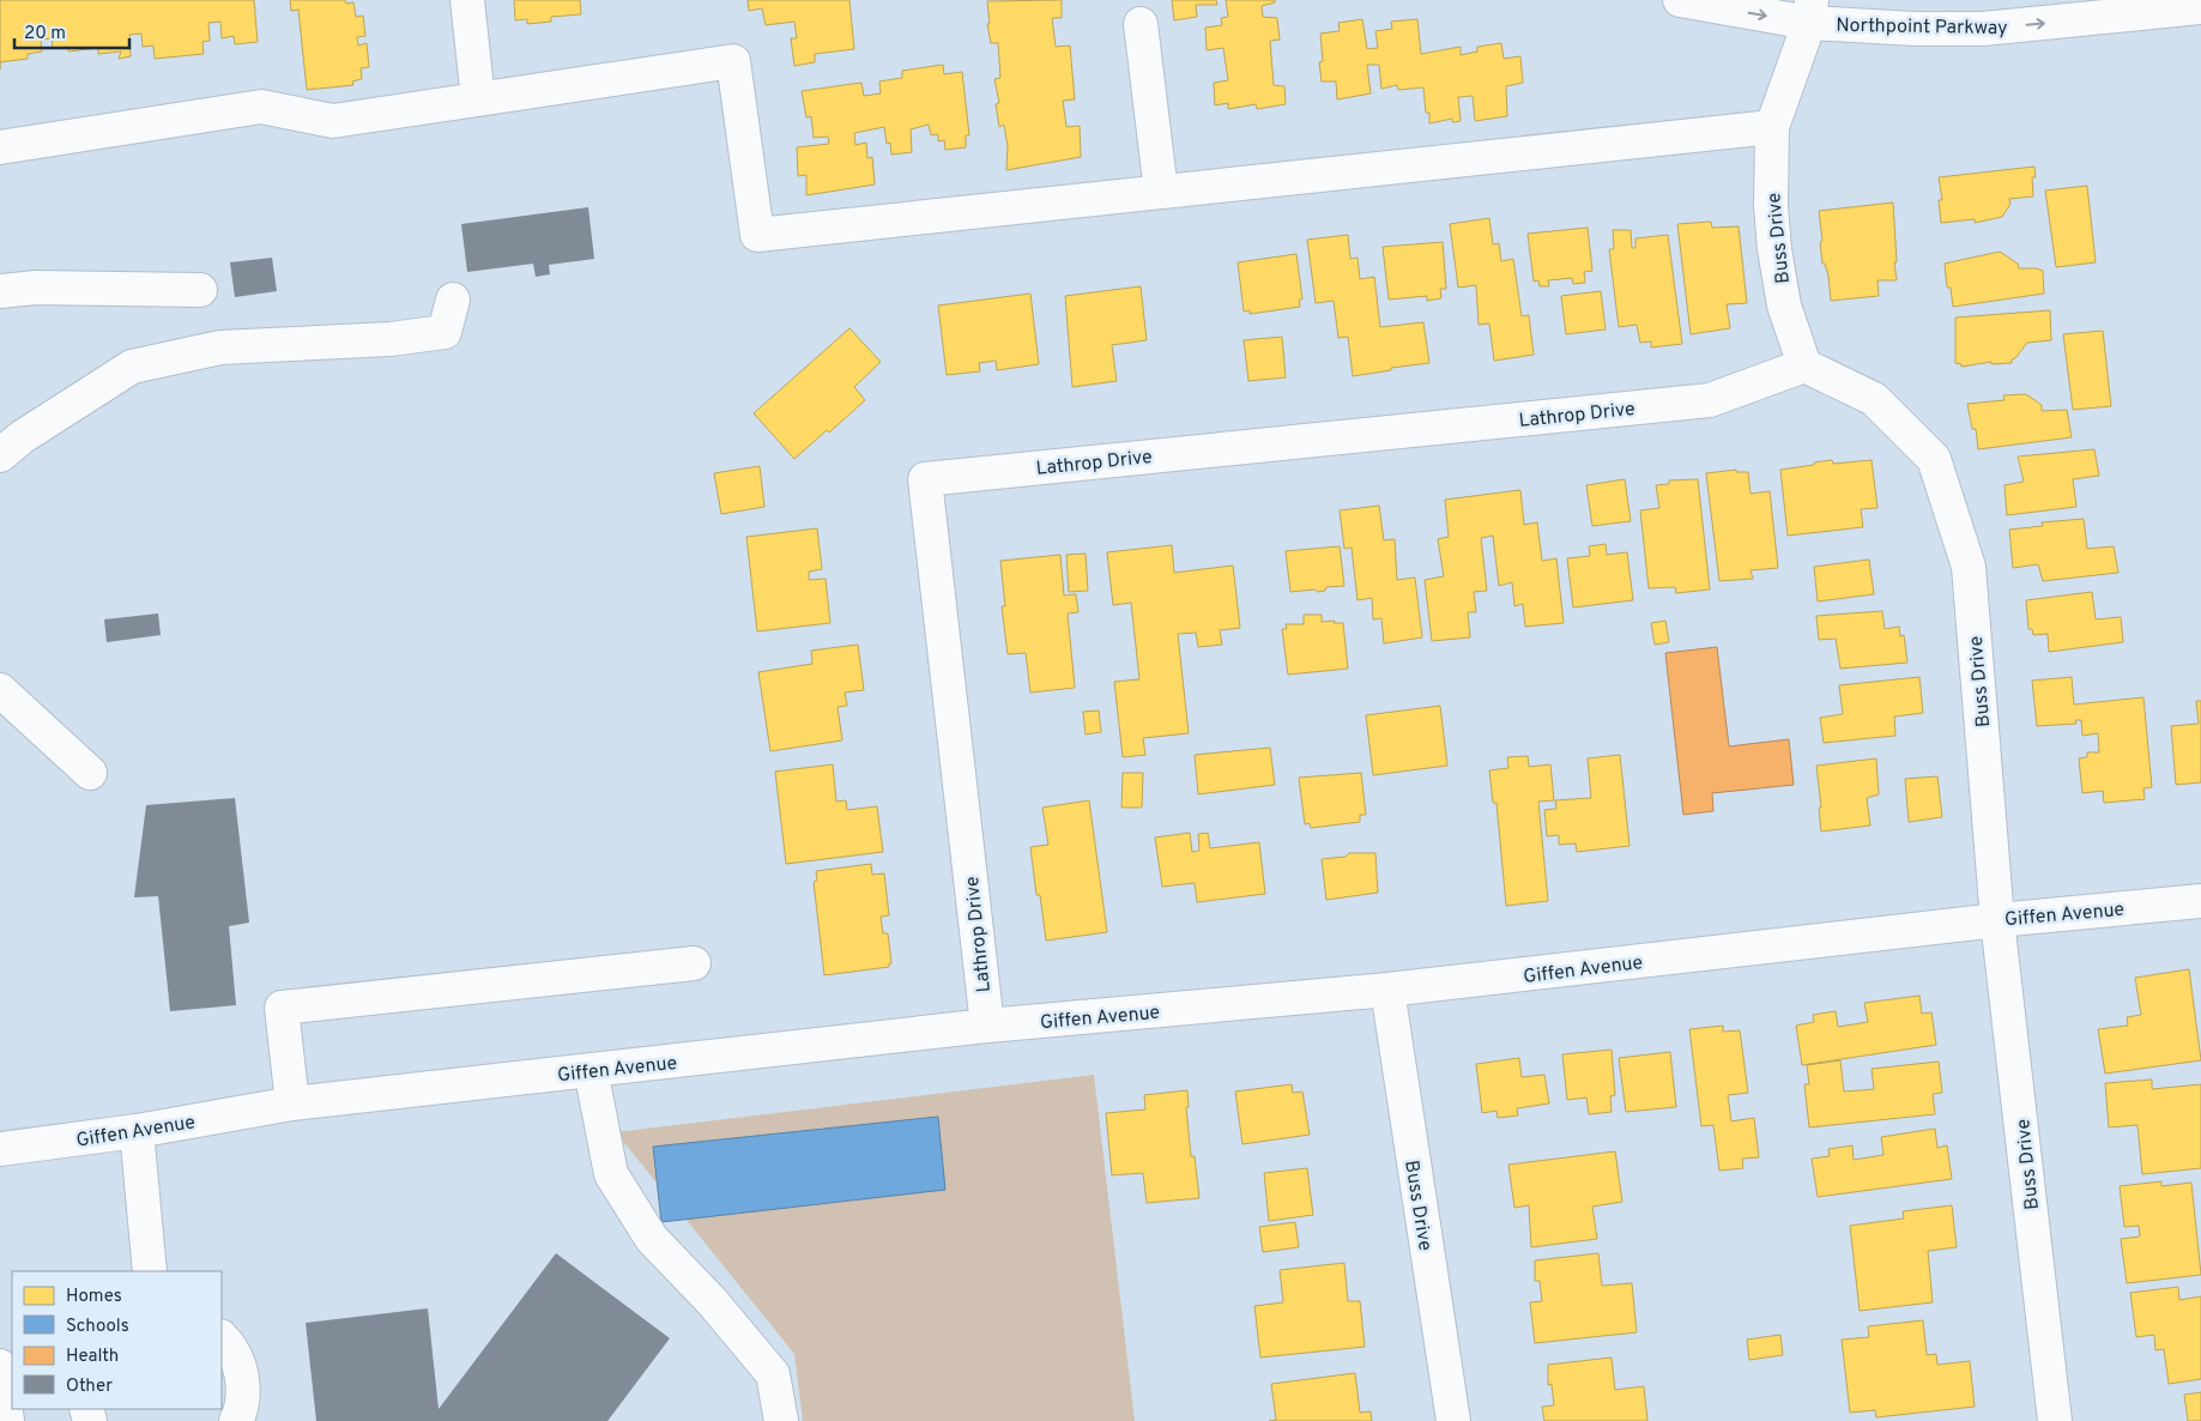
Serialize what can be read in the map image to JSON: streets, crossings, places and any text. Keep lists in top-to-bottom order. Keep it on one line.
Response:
{"streets":{"street":["Northpoint Parkway","Buss Drive","Lathrop Drive","Giffen Avenue"]},"crossings":[["Northpoint Parkway","Buss Drive"],["Buss Drive","Lathrop Drive"],["Buss Drive","Giffen Avenue"],["Lathrop Drive","Giffen Avenue"]],"one_way":["Northpoint Parkway"],"legend":["Homes","Schools","Health","Other"],"scale_bar":"20 m"}
